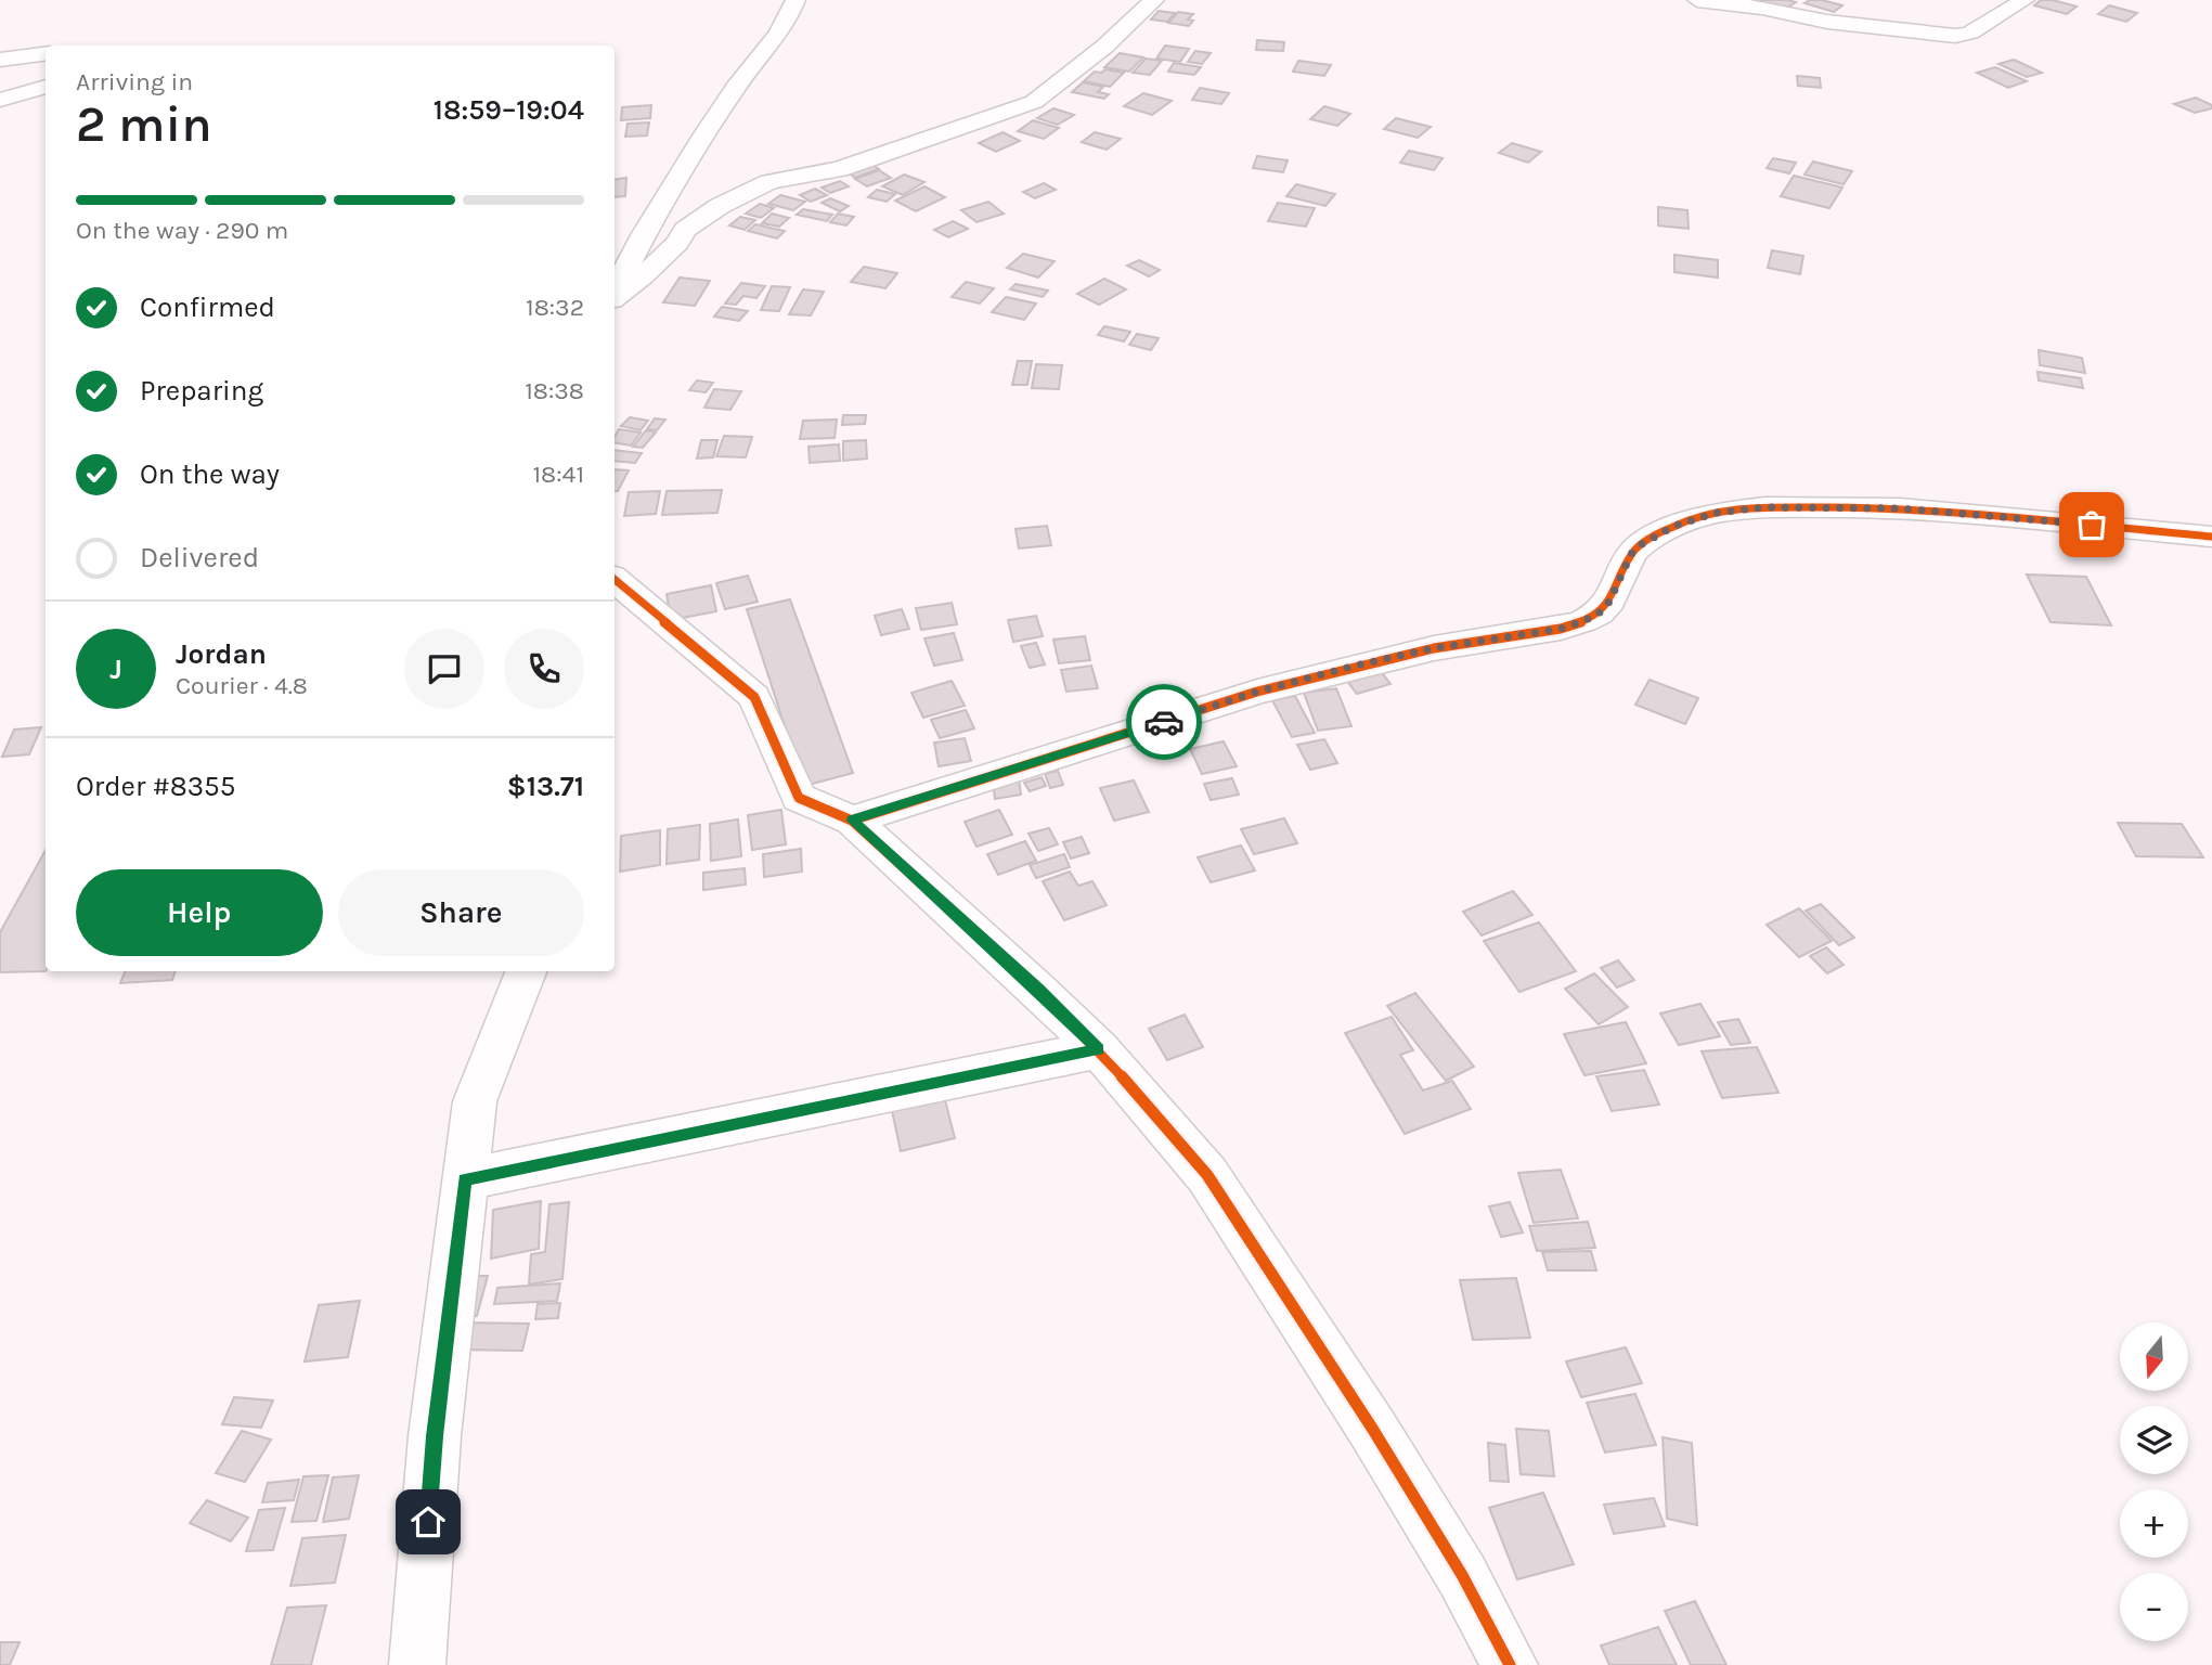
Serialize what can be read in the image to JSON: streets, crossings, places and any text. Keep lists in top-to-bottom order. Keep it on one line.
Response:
{"north":"bottom","page":{"heading":["2 min","Arriving in","18:59–19:04"],"panel":["Jordan","Courier · 4.8","Order #8355","$13.71"],"bar":"On the way · 290 m","list":[["Confirmed","18:32"],["Preparing","18:38"],["On the way","18:41"],"Delivered"],"round":"J","buttons":["Help","Share"],"map_buttons":["+","−"]}}
